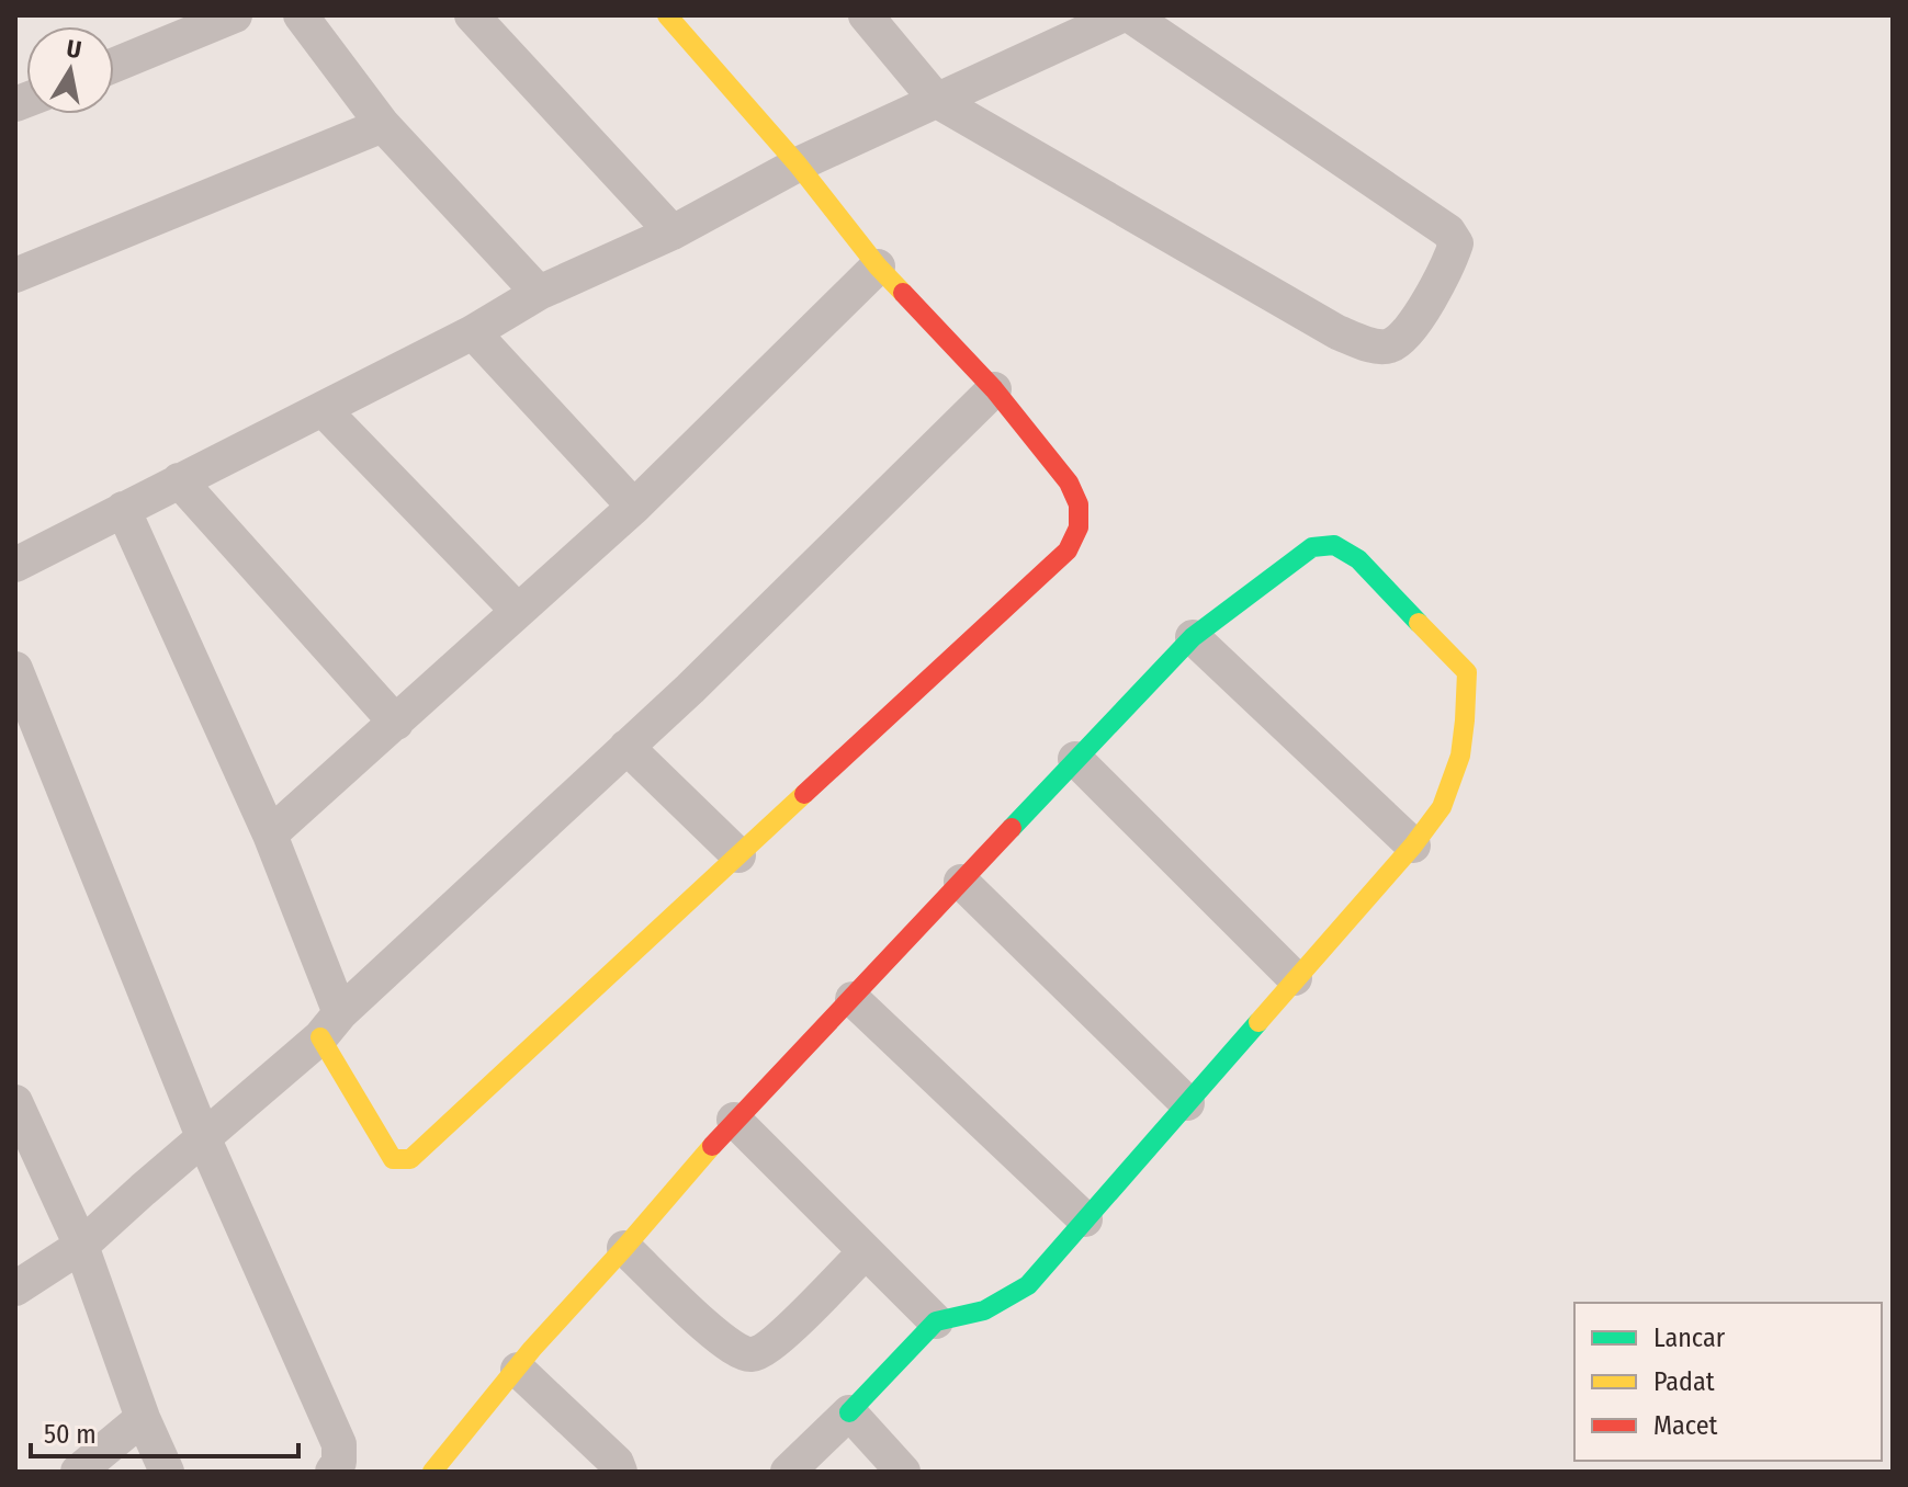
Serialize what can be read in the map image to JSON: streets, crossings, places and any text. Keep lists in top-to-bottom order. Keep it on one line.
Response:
{"legend":["Lancar","Padat","Macet"],"scale_bar":"50 m","north":"top"}
